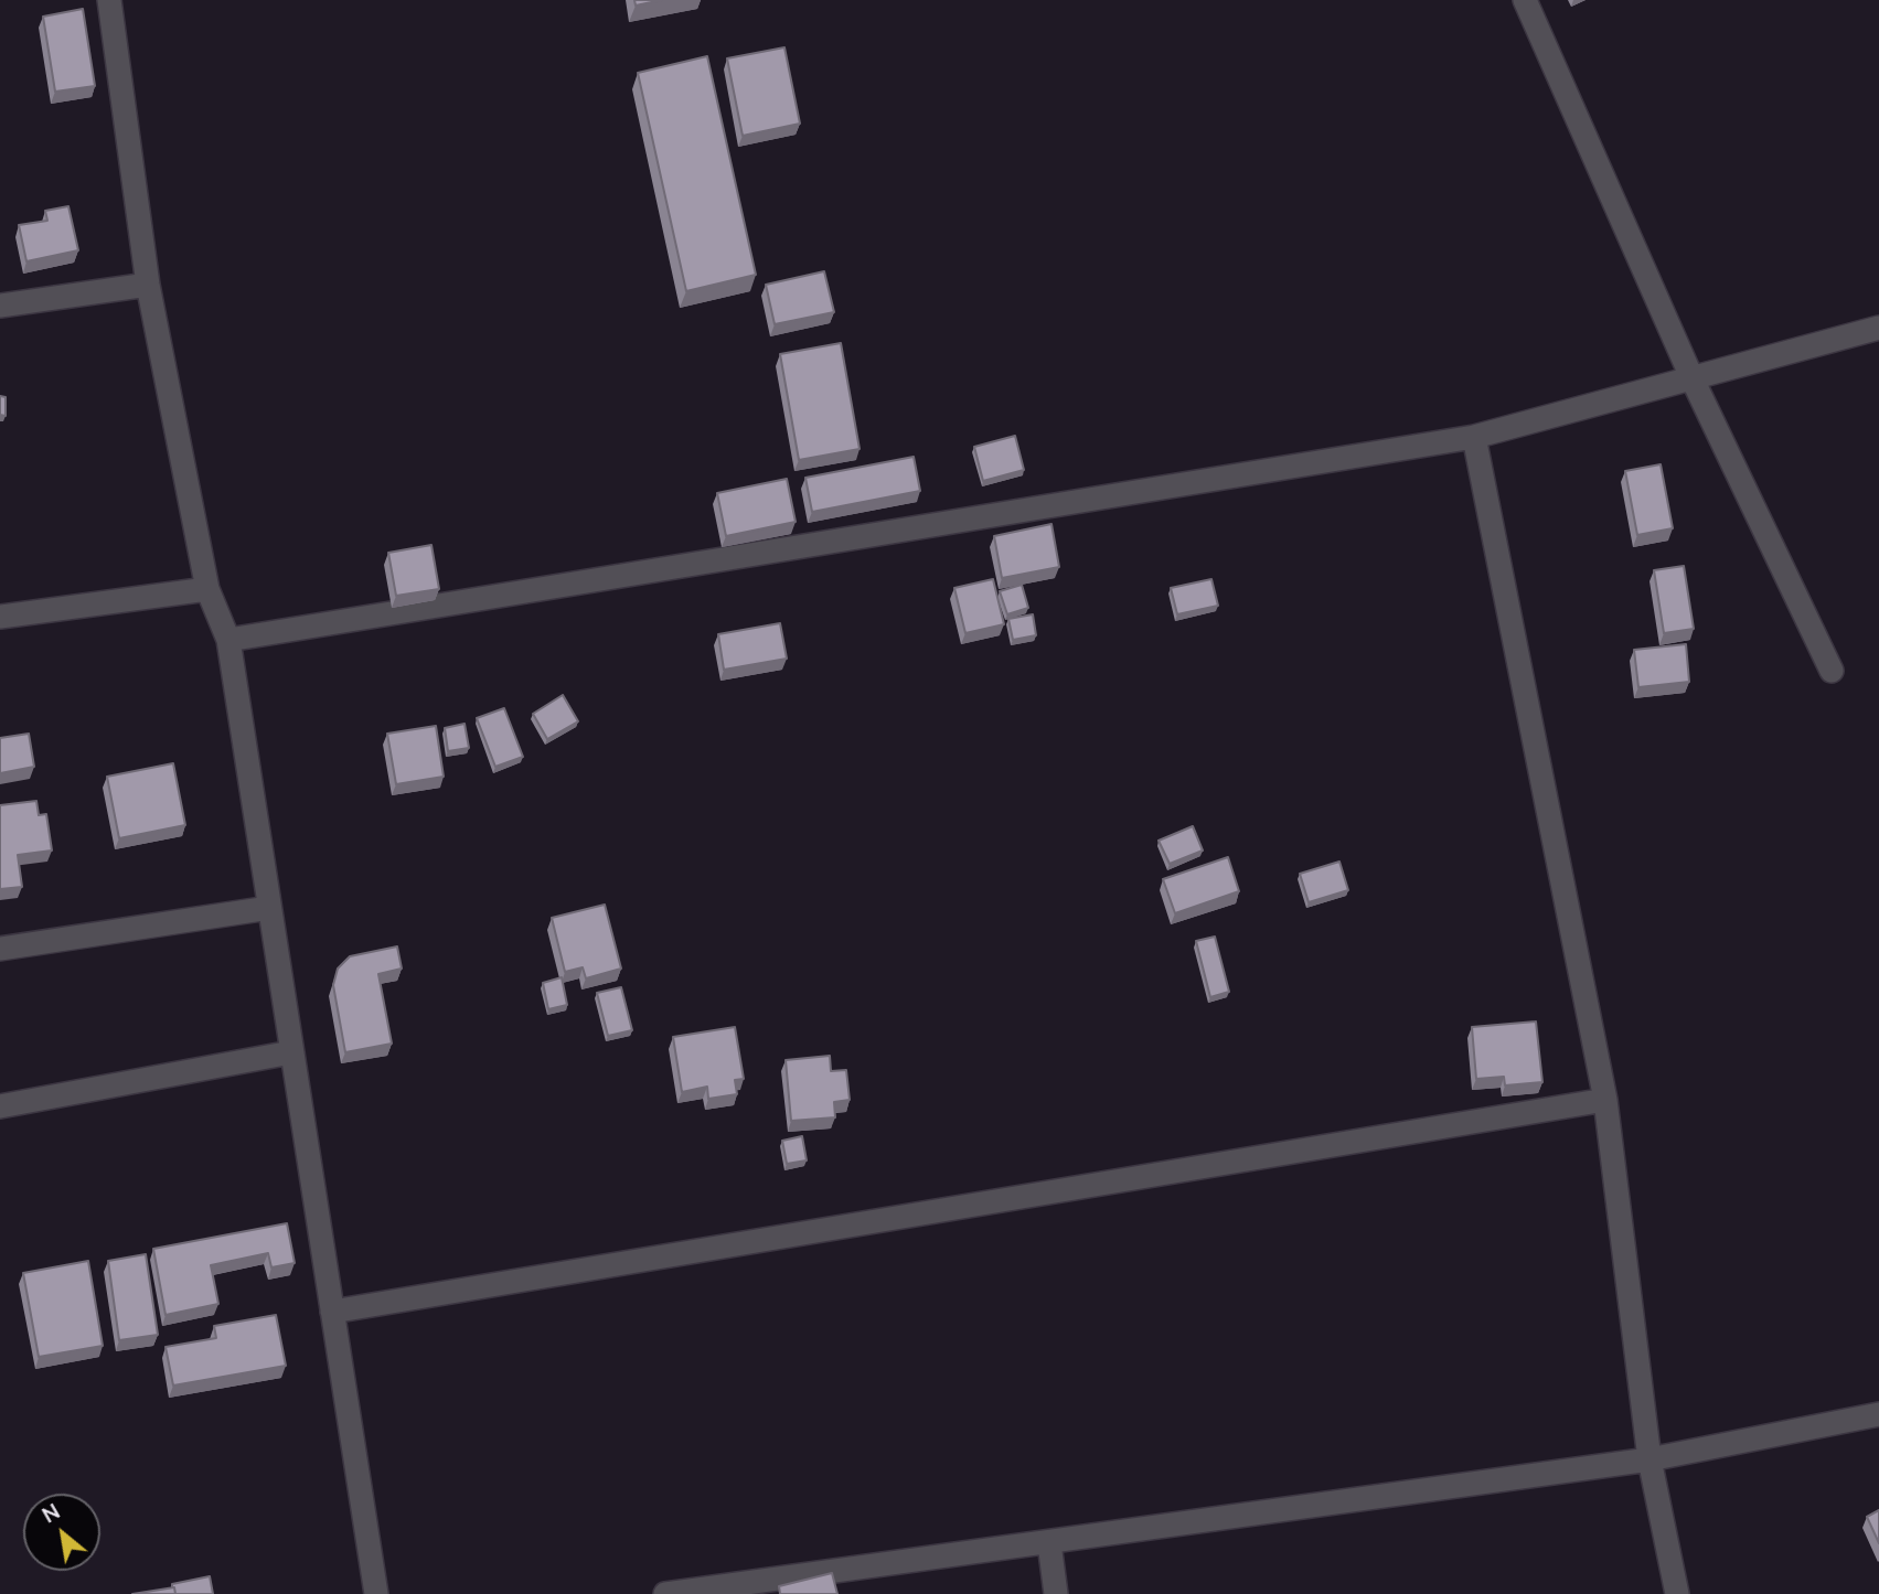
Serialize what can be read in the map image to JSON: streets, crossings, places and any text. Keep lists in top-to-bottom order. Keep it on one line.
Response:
{"north":"top left"}
